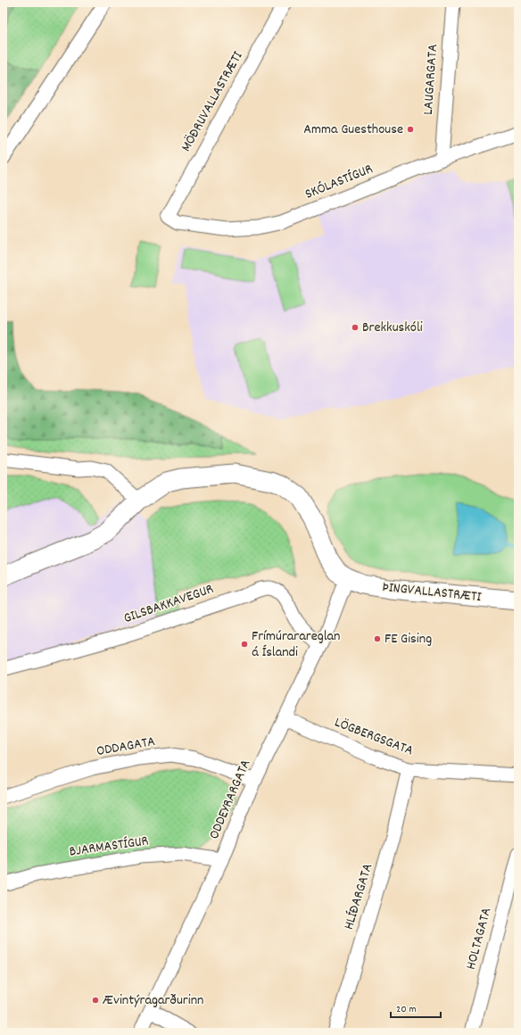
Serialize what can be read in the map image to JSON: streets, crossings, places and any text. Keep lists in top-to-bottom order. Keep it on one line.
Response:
{"streets":{"main road":["ÞINGVALLASTRÆTI"],"street":["LAUGARGATA","MÖÐRUVALLASTRÆTI","SKÓLASTÍGUR","GILSBAKKAVEGUR","LÖGBERGSGATA","ODDAGATA","ODDEYRARGATA","BJARMASTÍGUR","HLÍÐARGATA","HOLTAGATA"]},"crossings":[["LAUGARGATA","SKÓLASTÍGUR"],["MÖÐRUVALLASTRÆTI","SKÓLASTÍGUR"],["ÞINGVALLASTRÆTI","ODDEYRARGATA"],["GILSBAKKAVEGUR","ODDEYRARGATA"],["LÖGBERGSGATA","ODDEYRARGATA"],["LÖGBERGSGATA","HLÍÐARGATA"],["ODDAGATA","ODDEYRARGATA"],["ODDEYRARGATA","BJARMASTÍGUR"]],"places":["Amma Guesthouse","Brekkuskóli","FE Gising","Frímúrarareglan á Íslandi","Ævintýragarðurinn"],"scale_bar":"20 m"}
